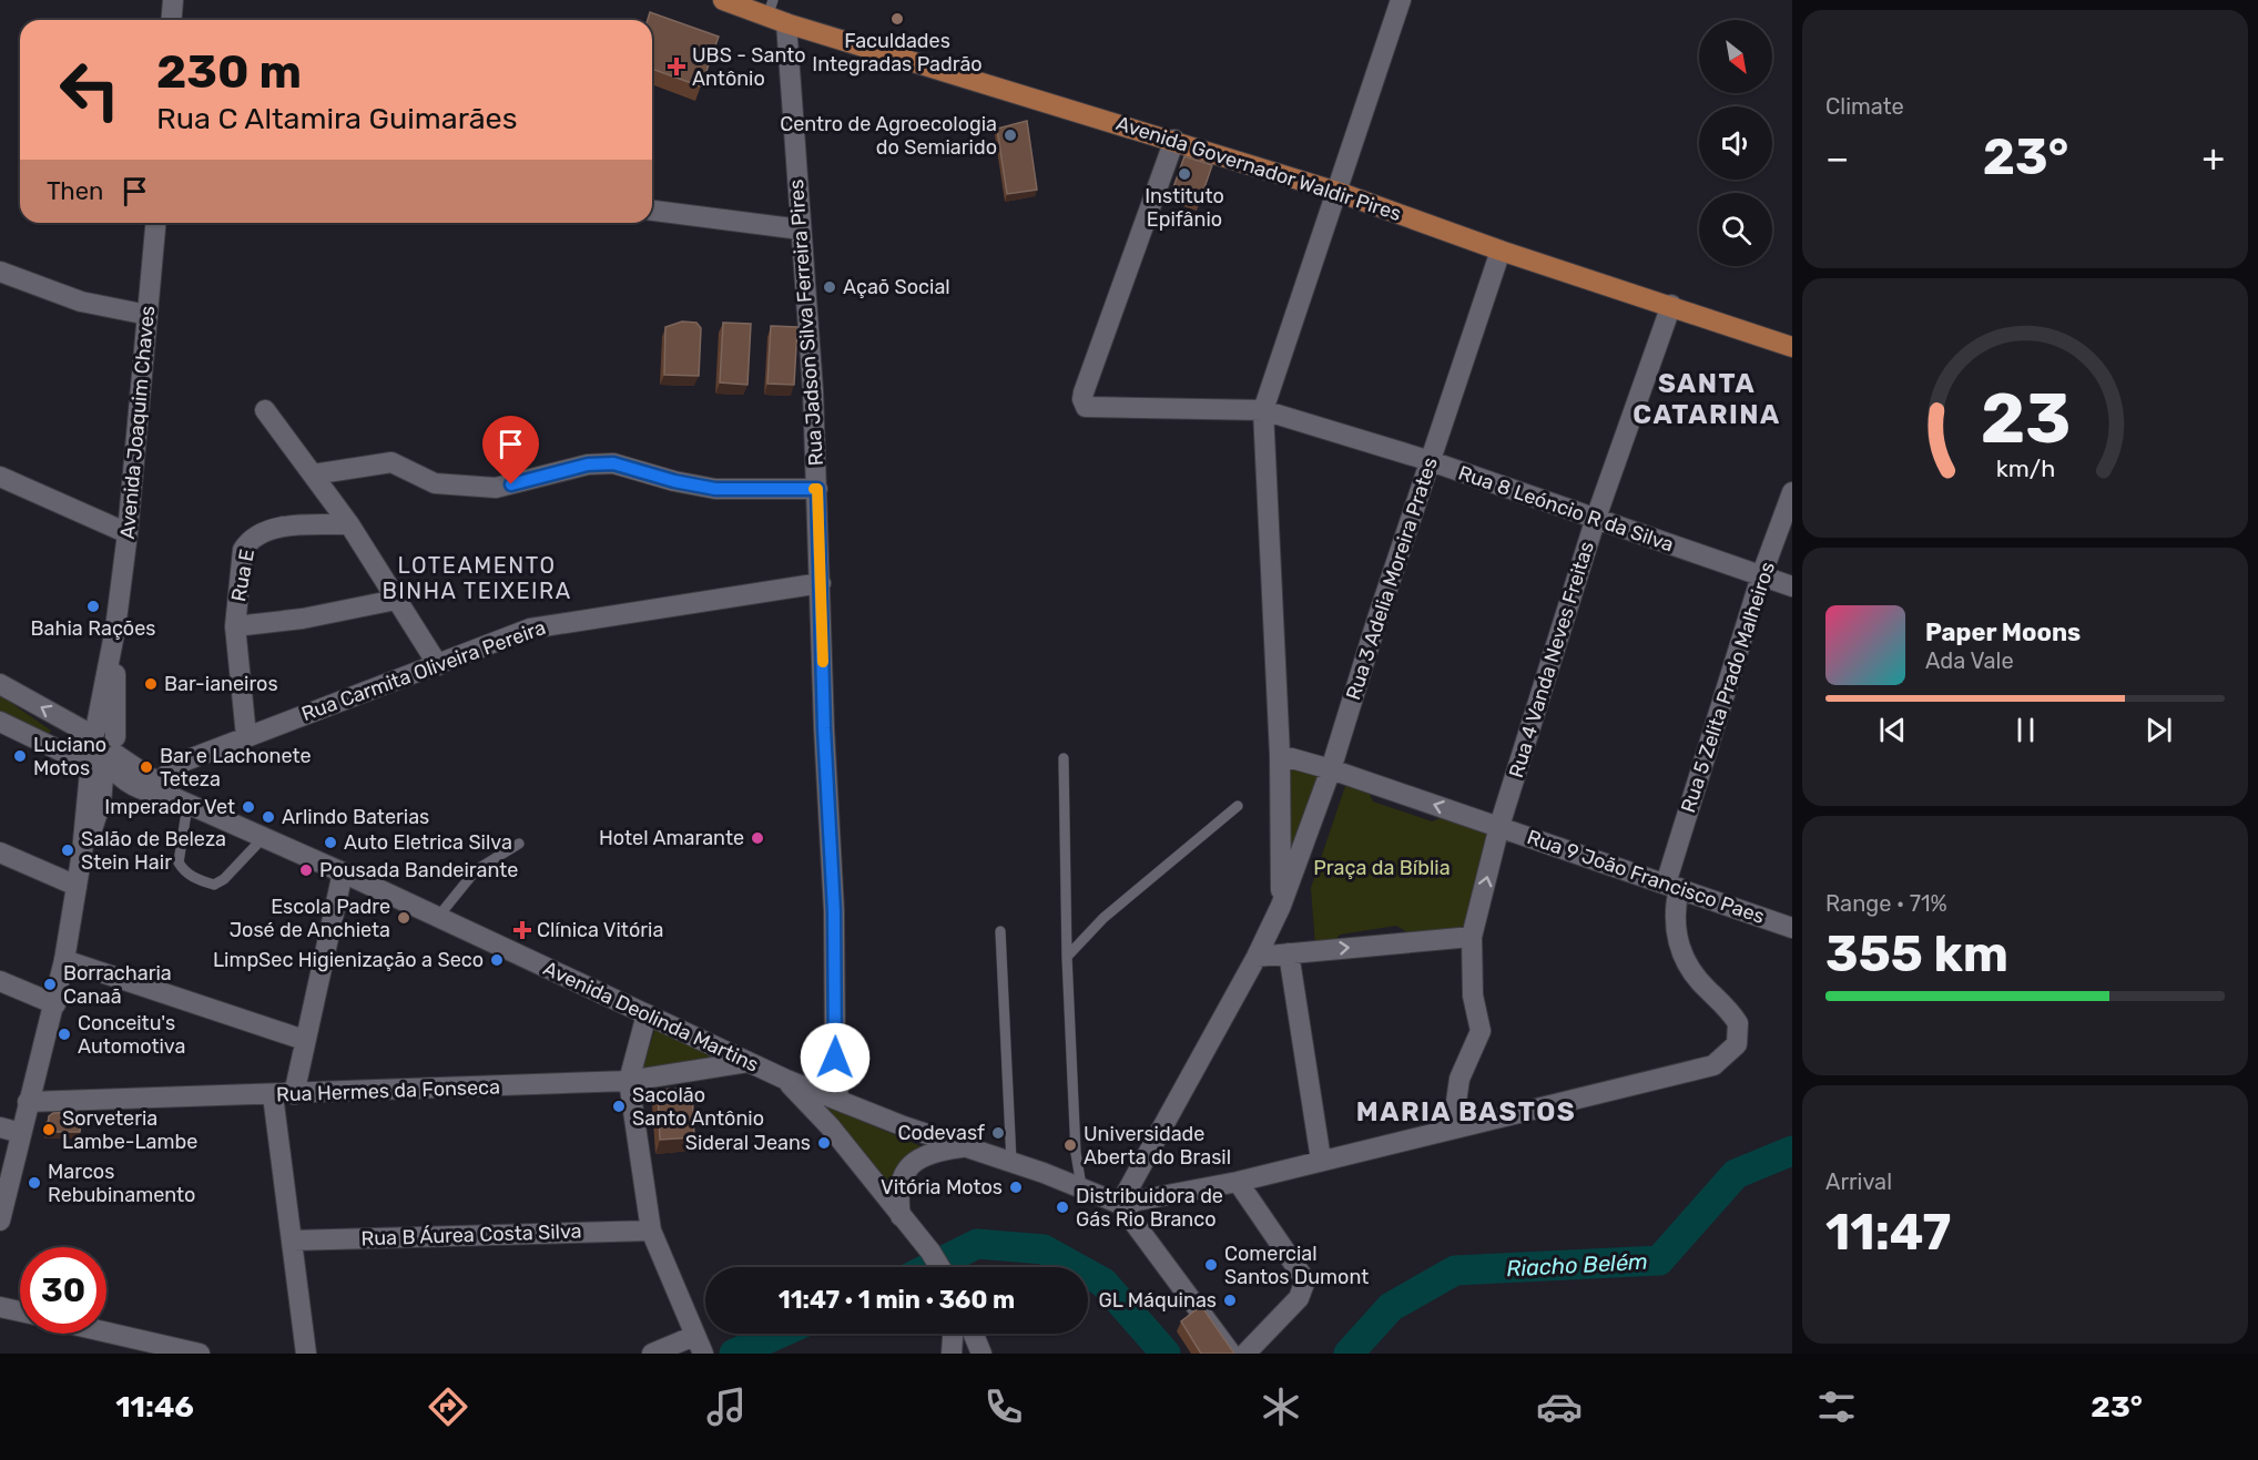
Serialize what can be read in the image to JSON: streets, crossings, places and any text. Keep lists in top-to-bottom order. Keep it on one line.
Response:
{"streets":{"main road":["Avenida Governador Waldir Pires"],"street":["Rua Jadson Silva Ferreira Pires","Avenida Joaquim Chaves","Rua 8 Leóncio R da Silva","Rua E","Rua 3 Adelia Moreira Prates","Rua 4 Vanda Neves Freitas","Rua Carmita Oliveira Pereira","Rua 5 Zelita Prado Malheiros","Rua 9 João Francisco Paes","Avenida Deolinda Martins","Rua Hermes da Fonseca","Rua B Áurea Costa Silva"]},"crossings":[["Avenida Governador Waldir Pires","Rua Jadson Silva Ferreira Pires"],["Avenida Governador Waldir Pires","Rua 8 Leóncio R da Silva"],["Avenida Governador Waldir Pires","Rua 3 Adelia Moreira Prates"],["Avenida Governador Waldir Pires","Rua 4 Vanda Neves Freitas"],["Rua Jadson Silva Ferreira Pires","Rua Carmita Oliveira Pereira"],["Rua Jadson Silva Ferreira Pires","Avenida Deolinda Martins"],["Avenida Joaquim Chaves","Avenida Deolinda Martins"],["Avenida Joaquim Chaves","Rua Hermes da Fonseca"],["Rua 8 Leóncio R da Silva","Rua 3 Adelia Moreira Prates"],["Rua 8 Leóncio R da Silva","Rua 4 Vanda Neves Freitas"],["Rua 8 Leóncio R da Silva","Rua 5 Zelita Prado Malheiros"],["Rua E","Rua Carmita Oliveira Pereira"],["Rua 3 Adelia Moreira Prates","Rua 5 Zelita Prado Malheiros"],["Rua 3 Adelia Moreira Prates","Rua 9 João Francisco Paes"],["Rua 3 Adelia Moreira Prates","Avenida Deolinda Martins"],["Rua 4 Vanda Neves Freitas","Rua 5 Zelita Prado Malheiros"],["Rua 4 Vanda Neves Freitas","Rua 9 João Francisco Paes"],["Rua Carmita Oliveira Pereira","Avenida Deolinda Martins"],["Rua 5 Zelita Prado Malheiros","Rua 9 João Francisco Paes"],["Rua 5 Zelita Prado Malheiros","Avenida Deolinda Martins"],["Avenida Deolinda Martins","Rua Hermes da Fonseca"]],"districts":["SANTA CATARINA","LOTEAMENTO BINHA TEIXEIRA","MARIA BASTOS"],"water":["Riacho Belém"],"parks":["Praça da Bíblia"],"places":{"other":["Faculdades Integradas Padrão","Centro de Agroecologia do Semiarido","Instituto Epifânio","Açaõ Social","Bahia Rações","Bar-ianeiros","Luciano Motos","Bar e Lachonete Teteza","Imperador Vet","Arlindo Baterias","Hotel Amarante","Auto Eletrica Silva","Salão de Beleza Stein Hair","Pousada Bandeirante","Escola Padre José de Anchieta","LimpSec Higienização a Seco","Borracharia Canaã","Conceitu's Automotiva","Sacolão Santo Antônio","Sorveteria Lambe-Lambe","Codevasf","Sideral Jeans","Universidade Aberta do Brasil","Marcos Rebubinamento","Vitória Motos","Distribuidora de Gás Rio Branco","Comercial Santos Dumont","GL Máquinas"],"health":["UBS - Santo Antônio","Clínica Vitória"]},"north":"bottom right","page":{"tile":["Climate",["Range · 71%","355 km"],["Arrival","11:47"]],"turn":["230 m","Rua C Altamira Guimarães"],"heat":["−","23°","+"],"then":"Then","song":["Paper Moons","Ada Vale"],"limit":"30","trip":"11:47 · 1 min · 360 m","tabs":["11:46","23°"],"gauge":["23","km/h"]}}
